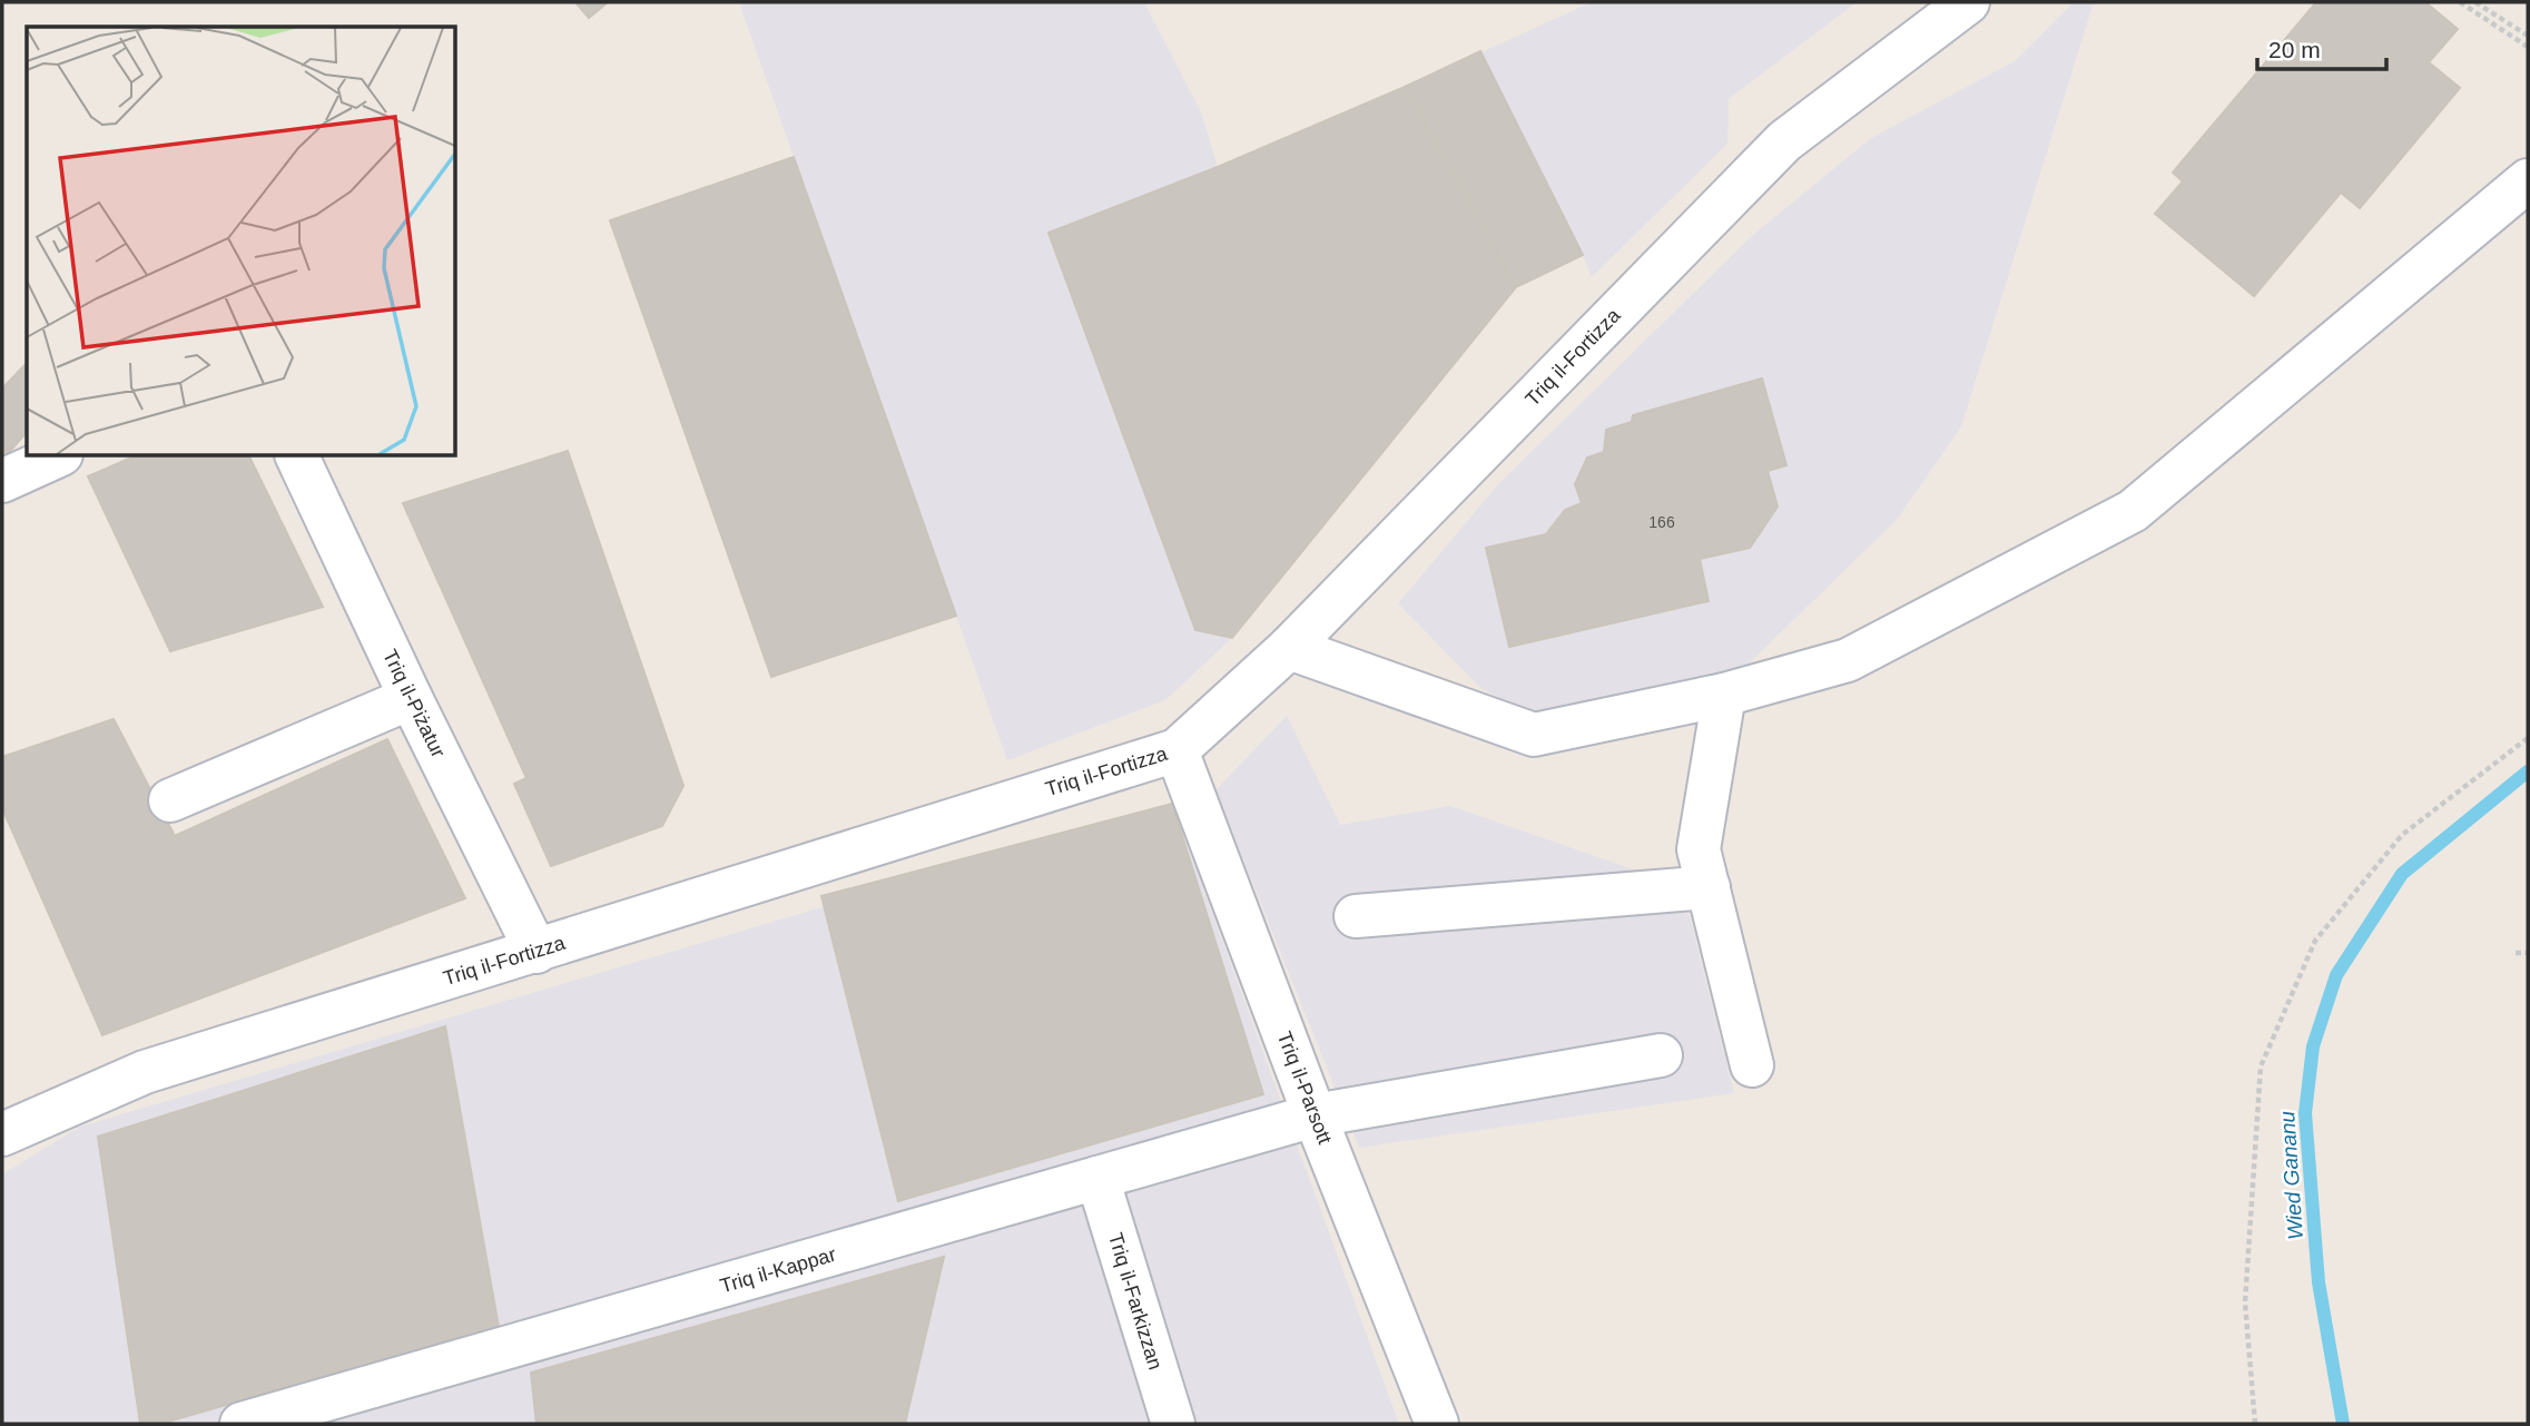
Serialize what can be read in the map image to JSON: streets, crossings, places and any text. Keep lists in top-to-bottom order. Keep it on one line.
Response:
{"streets":{"street":["Triq il-Fortizza","Triq il-Piżatur","Triq il-Parsott","Triq il-Kappar","Triq il-Farkizzan"]},"crossings":[["Triq il-Fortizza","Triq il-Piżatur"],["Triq il-Fortizza","Triq il-Parsott"],["Triq il-Parsott","Triq il-Kappar"],["Triq il-Kappar","Triq il-Farkizzan"]],"water":["Wied Gananu"],"house_numbers":["166"],"scale_bar":"20 m"}
